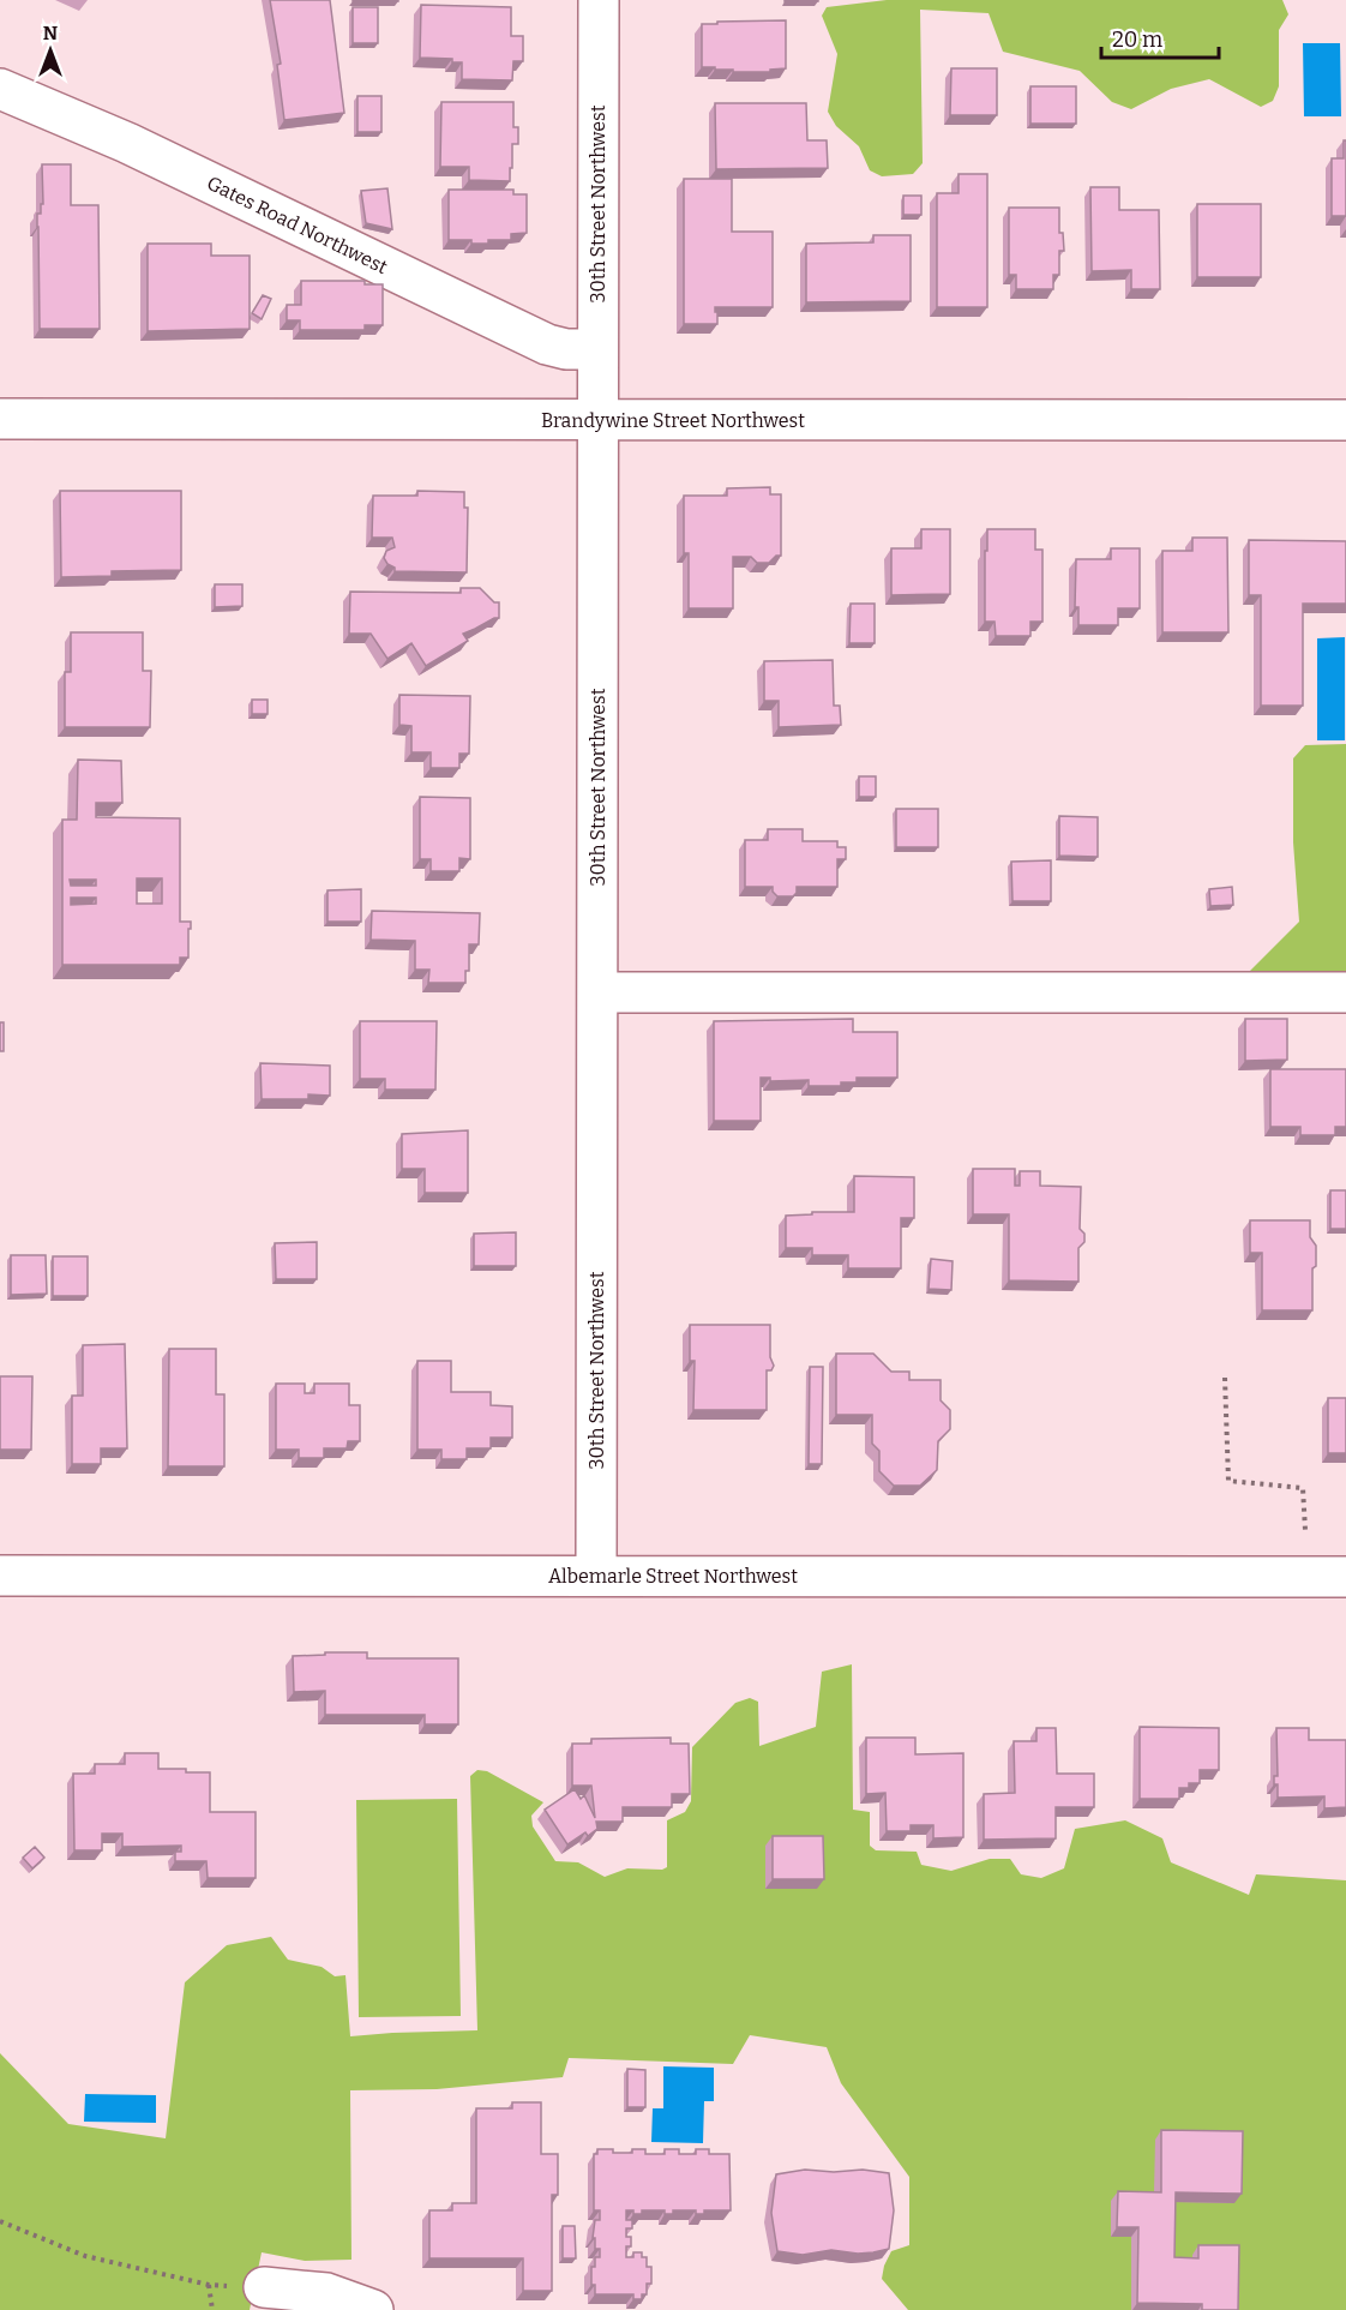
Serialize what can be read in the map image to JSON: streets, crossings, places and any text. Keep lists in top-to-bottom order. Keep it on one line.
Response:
{"streets":{"street":["30th Street Northwest","Gates Road Northwest","Brandywine Street Northwest","Albemarle Street Northwest"]},"crossings":[["30th Street Northwest","Gates Road Northwest"],["30th Street Northwest","Brandywine Street Northwest"],["30th Street Northwest","Albemarle Street Northwest"]],"scale_bar":"20 m","north":"top"}
